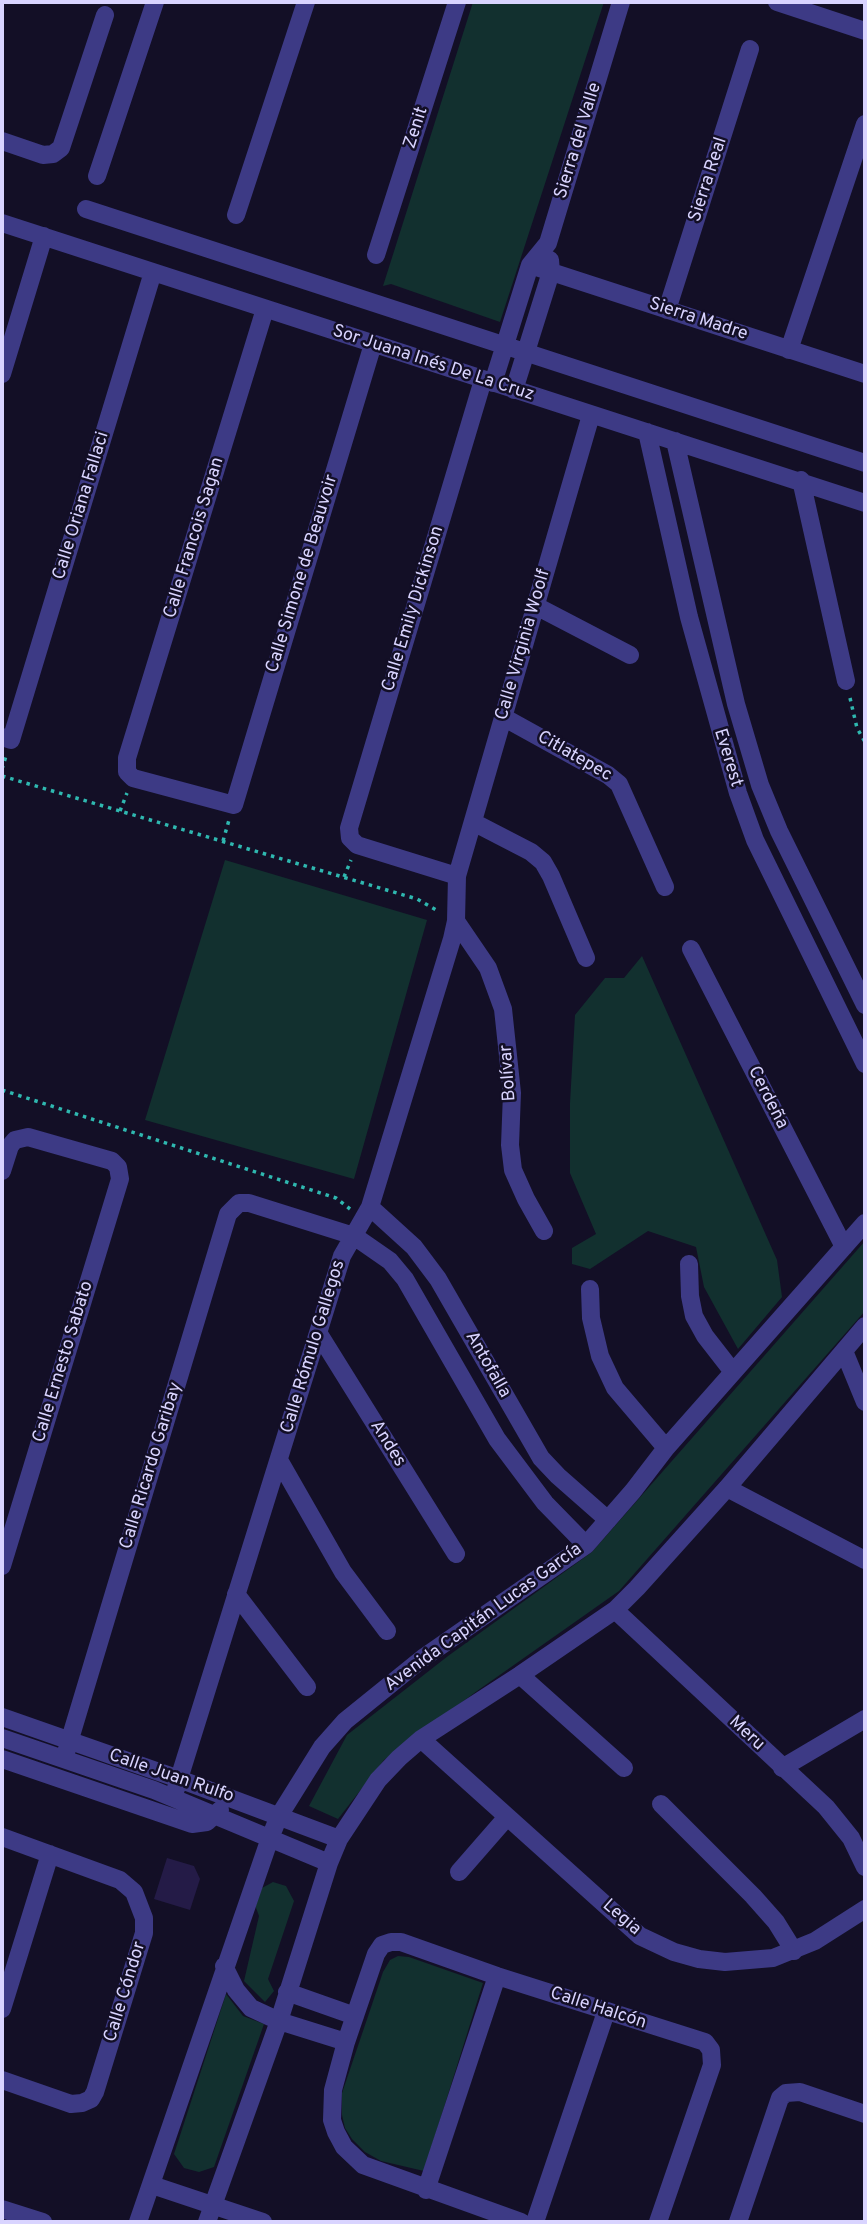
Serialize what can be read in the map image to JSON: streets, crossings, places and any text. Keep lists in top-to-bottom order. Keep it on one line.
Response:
{"streets":{"street":["Zenit","Sierra del Valle","Sierra Real","Sierra Madre","Sor Juana Inés De La Cruz","Calle Oriana Fallaci","Calle Francois Sagan","Calle Simone de Beauvoir","Calle Emily Dickinson","Calle Virginia Woolf","Citlatepec","Everest","Bolívar","Cerdeña","Calle Rómulo Gallegos","Calle Ernesto Sabato","Antofalla","Andes","Calle Ricardo Garibay","Avenida Capitán Lucas García","Meru","Calle Juan Rulfo","Legia","Calle Cóndor","Calle Halcón"]},"crossings":[["Sierra del Valle","Sierra Madre"],["Sierra del Valle","Calle Emily Dickinson"],["Sierra Real","Sierra Madre"],["Sierra Madre","Calle Emily Dickinson"],["Sor Juana Inés De La Cruz","Calle Oriana Fallaci"],["Sor Juana Inés De La Cruz","Calle Francois Sagan"],["Sor Juana Inés De La Cruz","Calle Simone de Beauvoir"],["Sor Juana Inés De La Cruz","Calle Emily Dickinson"],["Sor Juana Inés De La Cruz","Calle Virginia Woolf"],["Sor Juana Inés De La Cruz","Everest"],["Calle Francois Sagan","Calle Simone de Beauvoir"],["Calle Emily Dickinson","Calle Virginia Woolf"],["Calle Emily Dickinson","Calle Rómulo Gallegos"],["Calle Virginia Woolf","Citlatepec"],["Calle Virginia Woolf","Calle Rómulo Gallegos"],["Bolívar","Calle Rómulo Gallegos"],["Cerdeña","Avenida Capitán Lucas García"],["Calle Rómulo Gallegos","Antofalla"],["Calle Rómulo Gallegos","Andes"],["Calle Rómulo Gallegos","Calle Juan Rulfo"],["Antofalla","Calle Ricardo Garibay"],["Antofalla","Avenida Capitán Lucas García"],["Calle Ricardo Garibay","Calle Juan Rulfo"],["Avenida Capitán Lucas García","Calle Juan Rulfo"]]}
